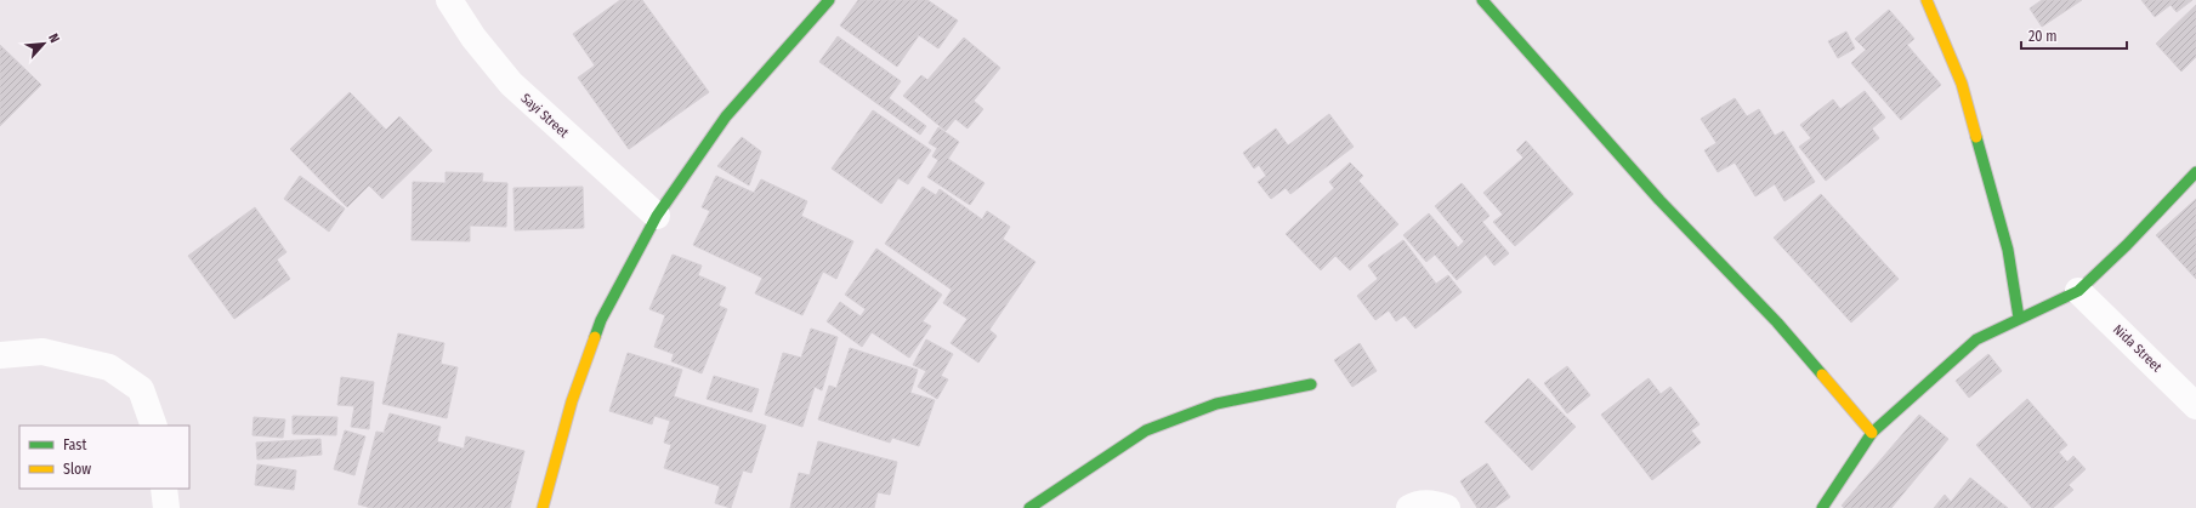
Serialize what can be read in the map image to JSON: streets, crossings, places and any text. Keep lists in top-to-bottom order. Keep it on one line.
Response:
{"streets":{"street":["Sayi Street","Nida Street"]},"legend":["Fast","Slow"],"scale_bar":"20 m","north":"top right"}
